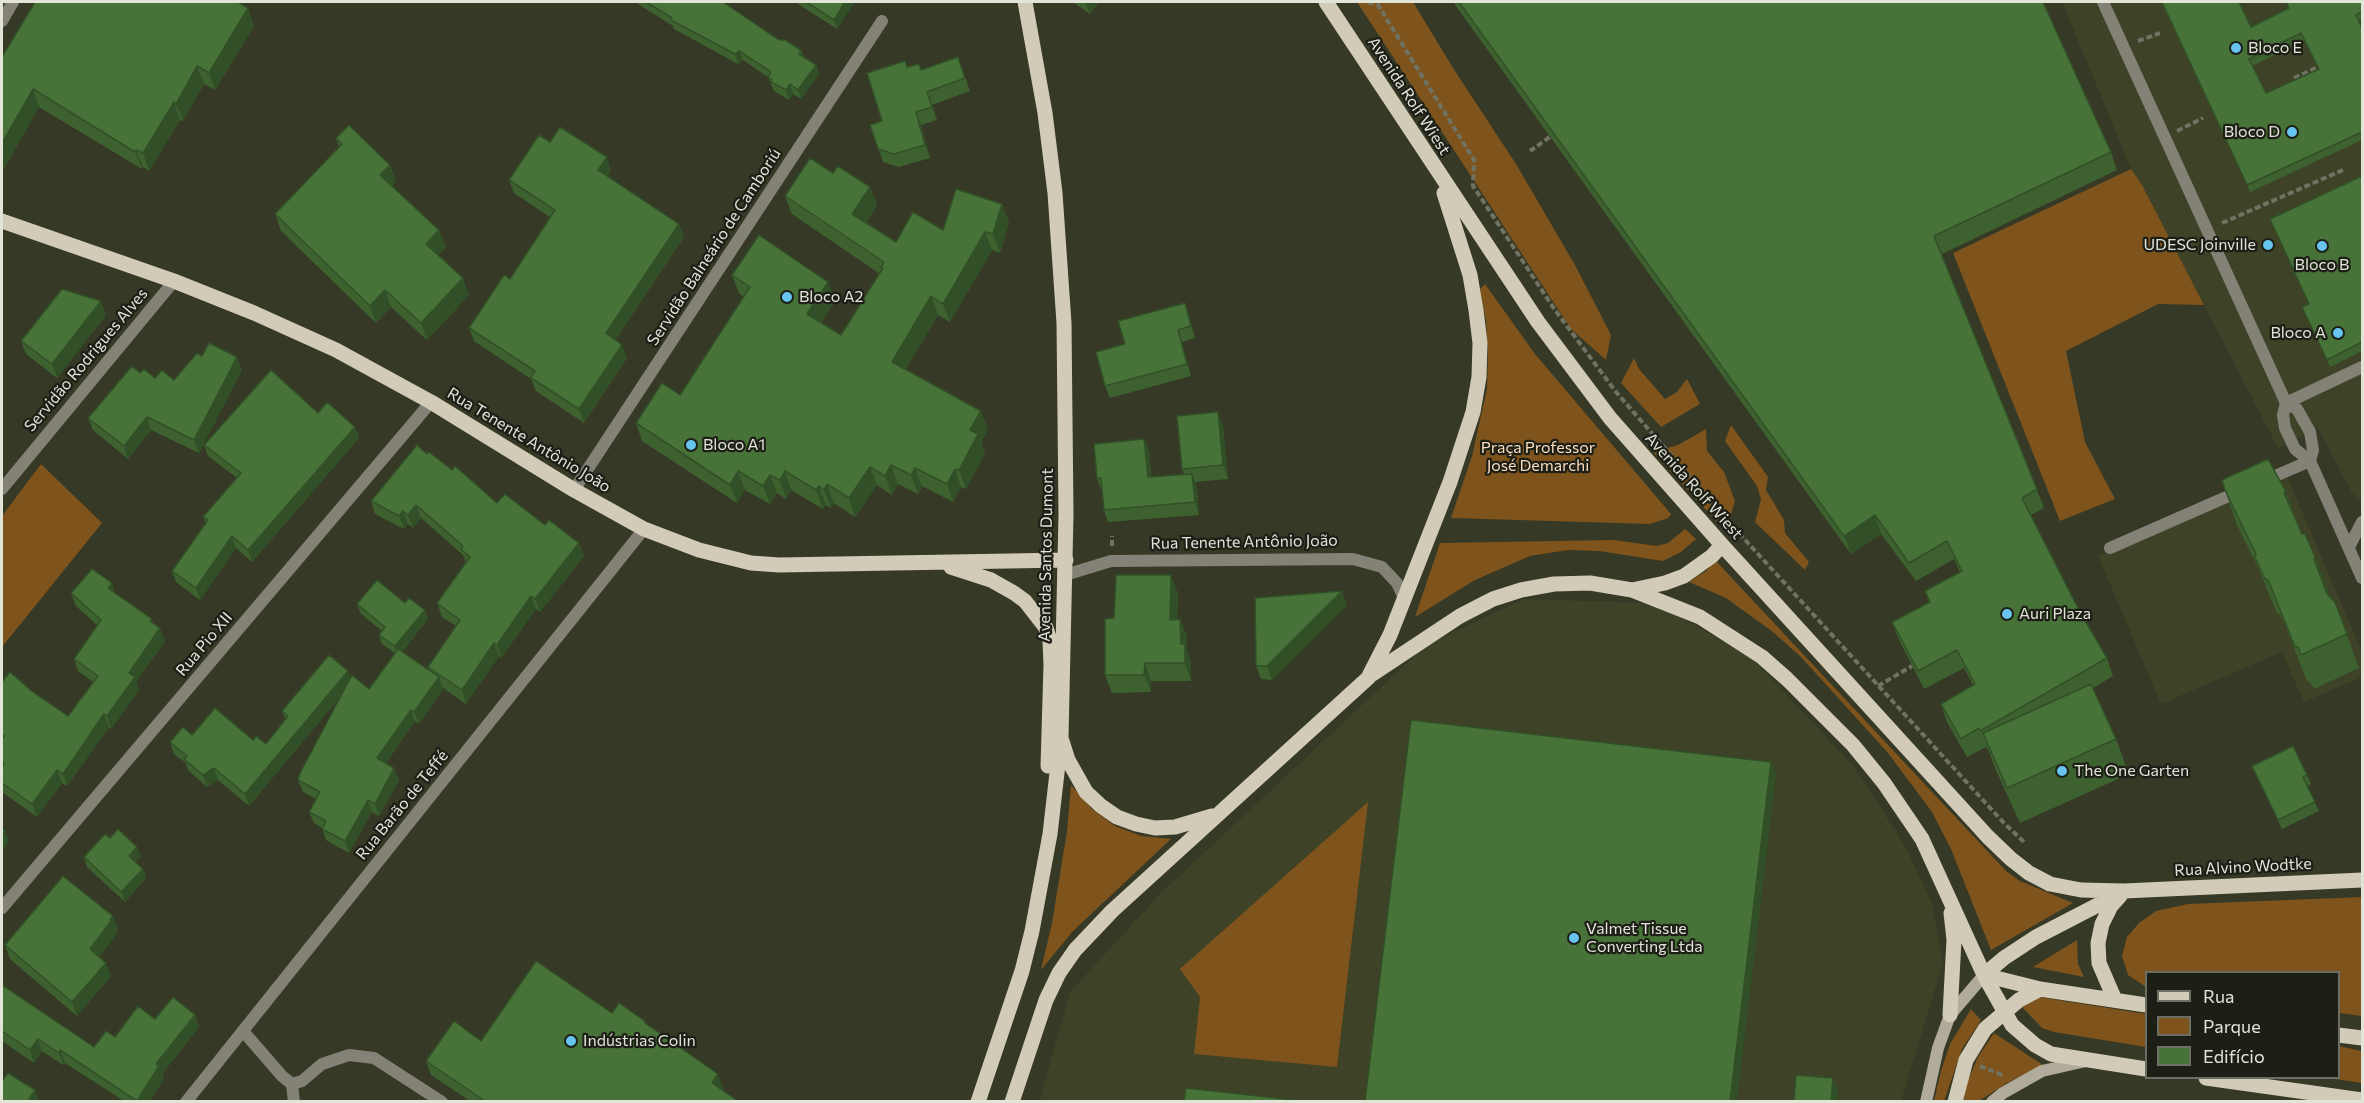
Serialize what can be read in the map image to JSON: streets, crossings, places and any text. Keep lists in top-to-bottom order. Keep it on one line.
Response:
{"streets":{"main road":["Avenida Rolf Wiest","Rua Tenente Antônio João","Avenida Santos Dumont","Rua Alvino Wodtke"],"street":["Servidão Balneário de Camboriú","Servidão Rodrigues Alves","Rua Pio XII","Rua Barão de Teffé"]},"crossings":[["Avenida Rolf Wiest","Rua Alvino Wodtke"],["Servidão Balneário de Camboriú","Rua Tenente Antônio João"],["Servidão Rodrigues Alves","Rua Tenente Antônio João"],["Rua Tenente Antônio João","Avenida Santos Dumont"],["Rua Tenente Antônio João","Rua Pio XII"],["Rua Tenente Antônio João","Rua Barão de Teffé"]],"parks":["Praça Professor José Demarchi"],"places":["Bloco E","Bloco D","UDESC Joinville","Bloco B","Bloco A2","Bloco A","Bloco A1","Auri Plaza","The One Garten","Valmet Tissue Converting Ltda","Indústrias Colin"],"legend":["Rua","Parque","Edifício"]}
